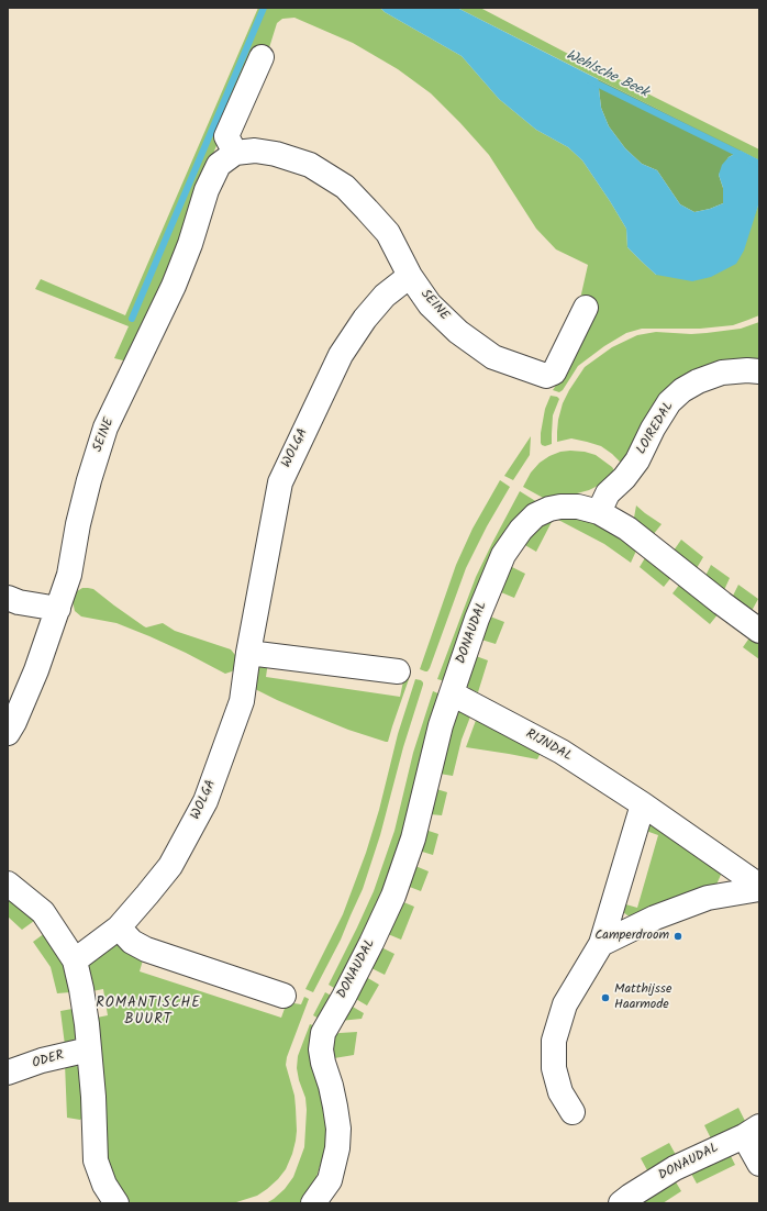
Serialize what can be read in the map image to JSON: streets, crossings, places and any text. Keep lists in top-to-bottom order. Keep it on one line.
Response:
{"streets":{"street":["SEINE","LOIREDAL","WOLGA","DONAUDAL","RIJNDAL","ODER"]},"crossings":[["SEINE","WOLGA"],["LOIREDAL","DONAUDAL"],["DONAUDAL","RIJNDAL"]],"districts":["ROMANTISCHE BUURT"],"water":["Wehlsche Beek"],"places":["Camperdroom","Matthijsse Haarmode"]}
